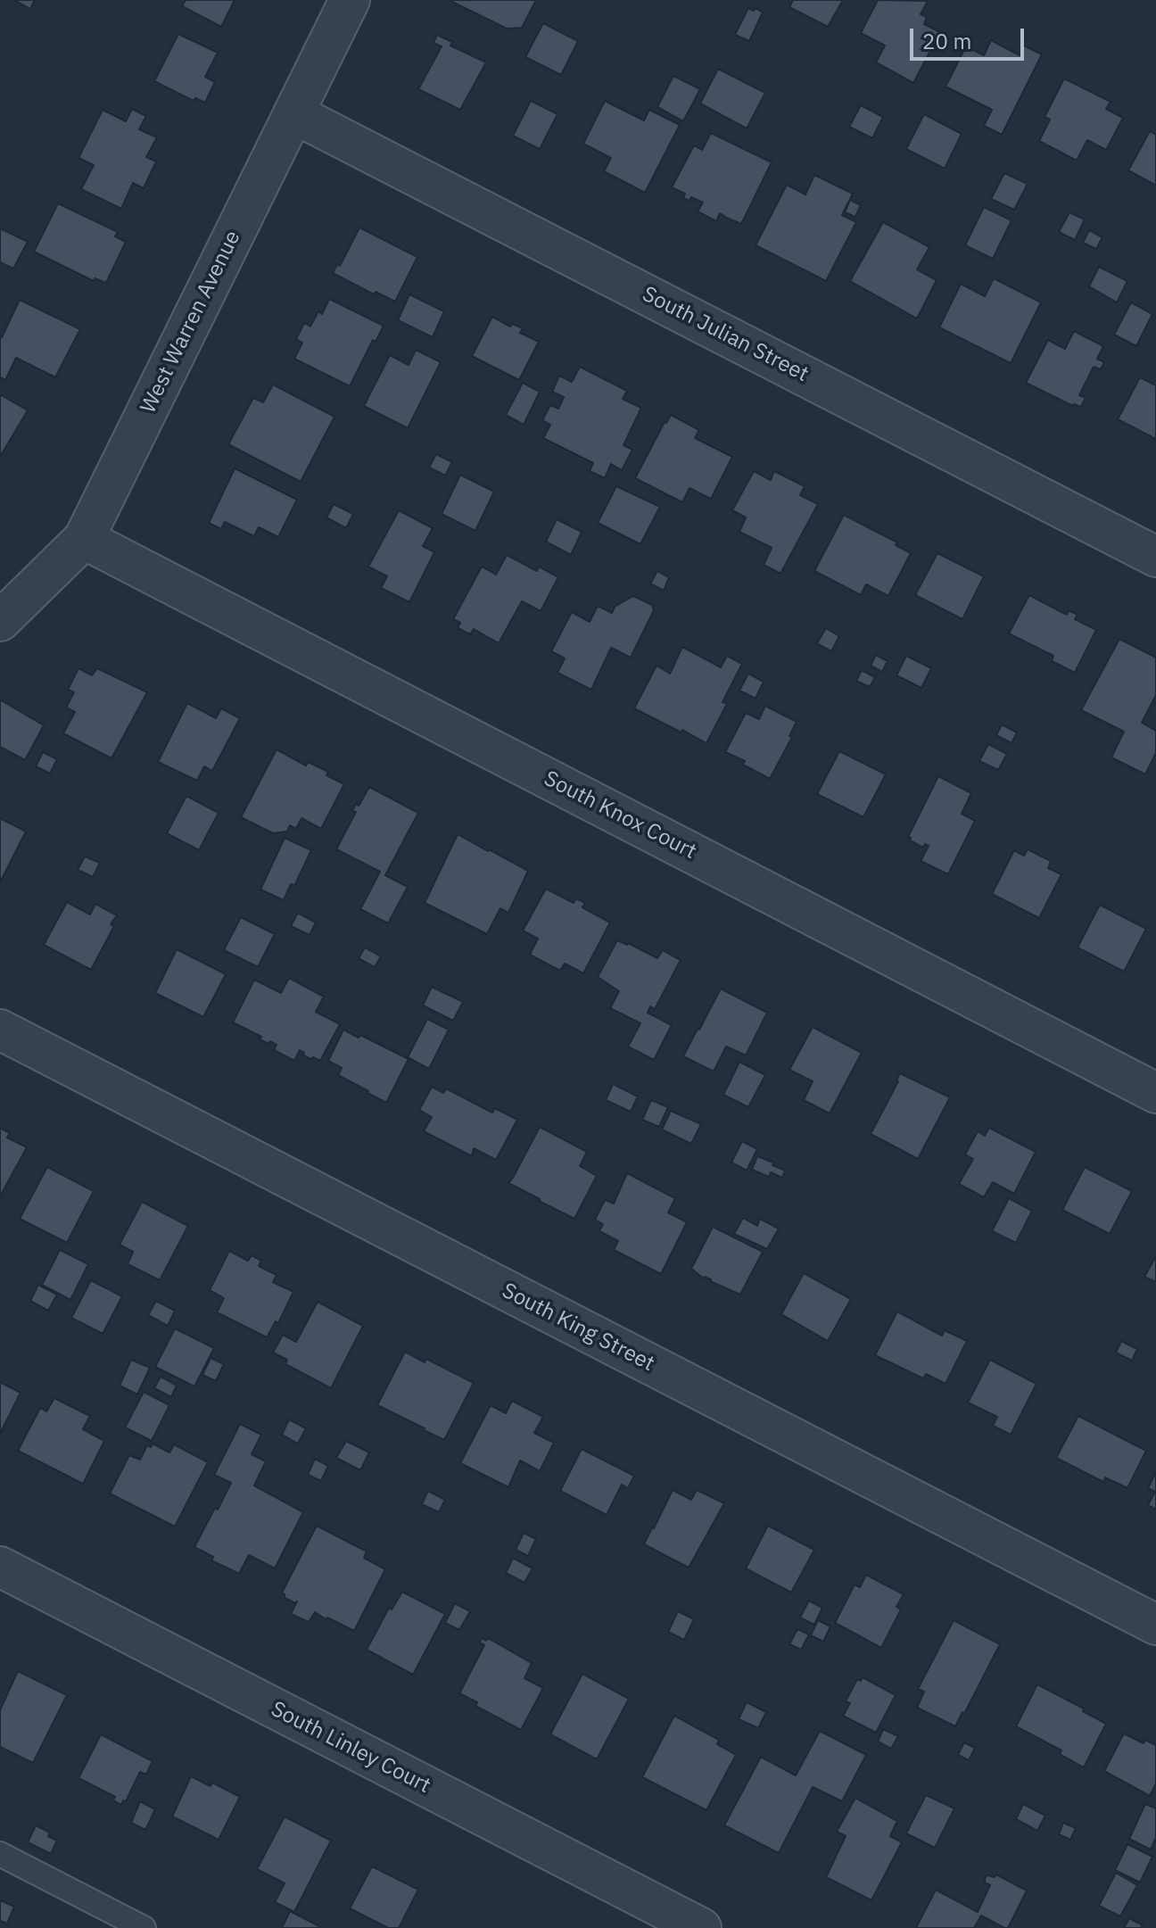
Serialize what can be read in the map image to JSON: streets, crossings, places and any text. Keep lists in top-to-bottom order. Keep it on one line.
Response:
{"streets":{"street":["West Warren Avenue","South Julian Street","South Knox Court","South King Street","South Linley Court"]},"crossings":[["West Warren Avenue","South Julian Street"],["West Warren Avenue","South Knox Court"]],"scale_bar":"20 m"}
